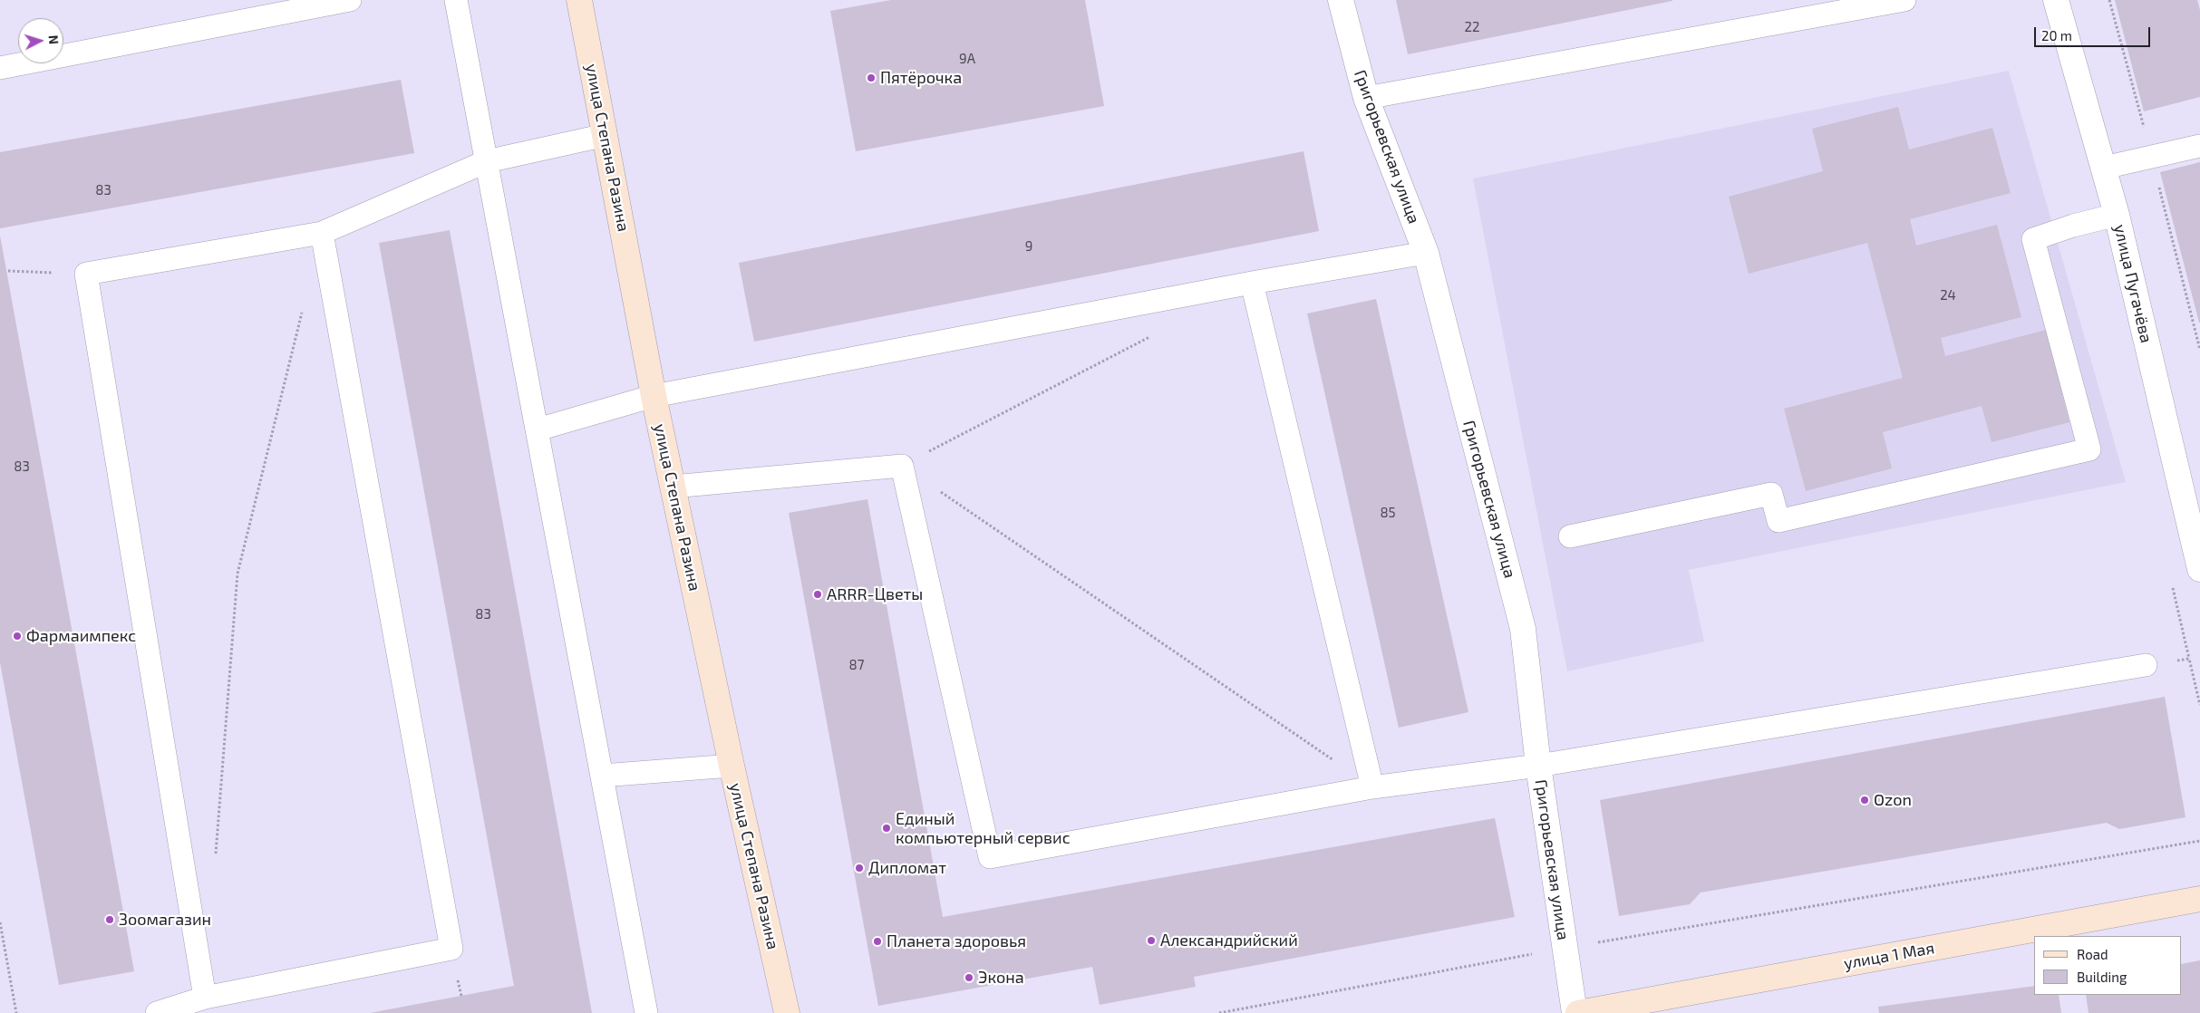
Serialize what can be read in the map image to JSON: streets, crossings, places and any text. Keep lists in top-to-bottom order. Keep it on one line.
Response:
{"streets":{"main road":["улица Степана Разина","улица 1 Мая"],"street":["Григорьевская улица","улица Пугачёва"]},"places":["Пятёрочка","ARRR-Цветы","Фармаимпекс","Ozon","Единый компьютерный сервис","Дипломат","Зоомагазин","Александрийский","Планета здоровья","Экона"],"house_numbers":["22","9А","83","9","24","83","85","83","87"],"legend":["Road","Building"],"scale_bar":"20 m","north":"right"}
